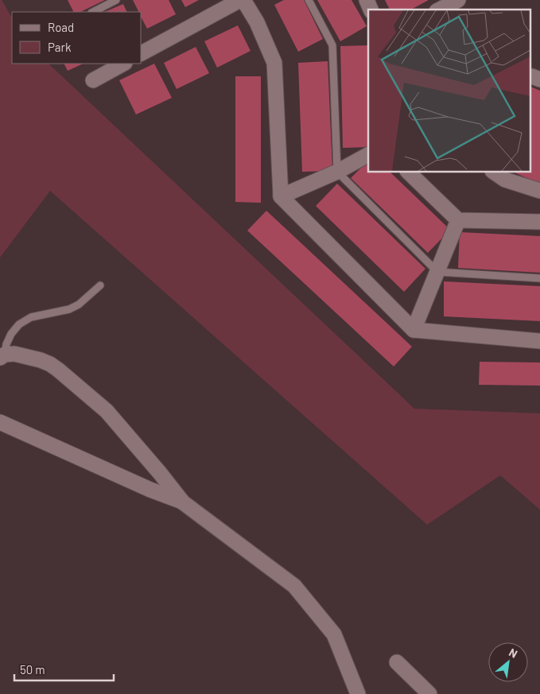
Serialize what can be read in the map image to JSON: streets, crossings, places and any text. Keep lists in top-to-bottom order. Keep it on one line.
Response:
{"legend":["Road","Park"],"scale_bar":"50 m","north":"top right"}
